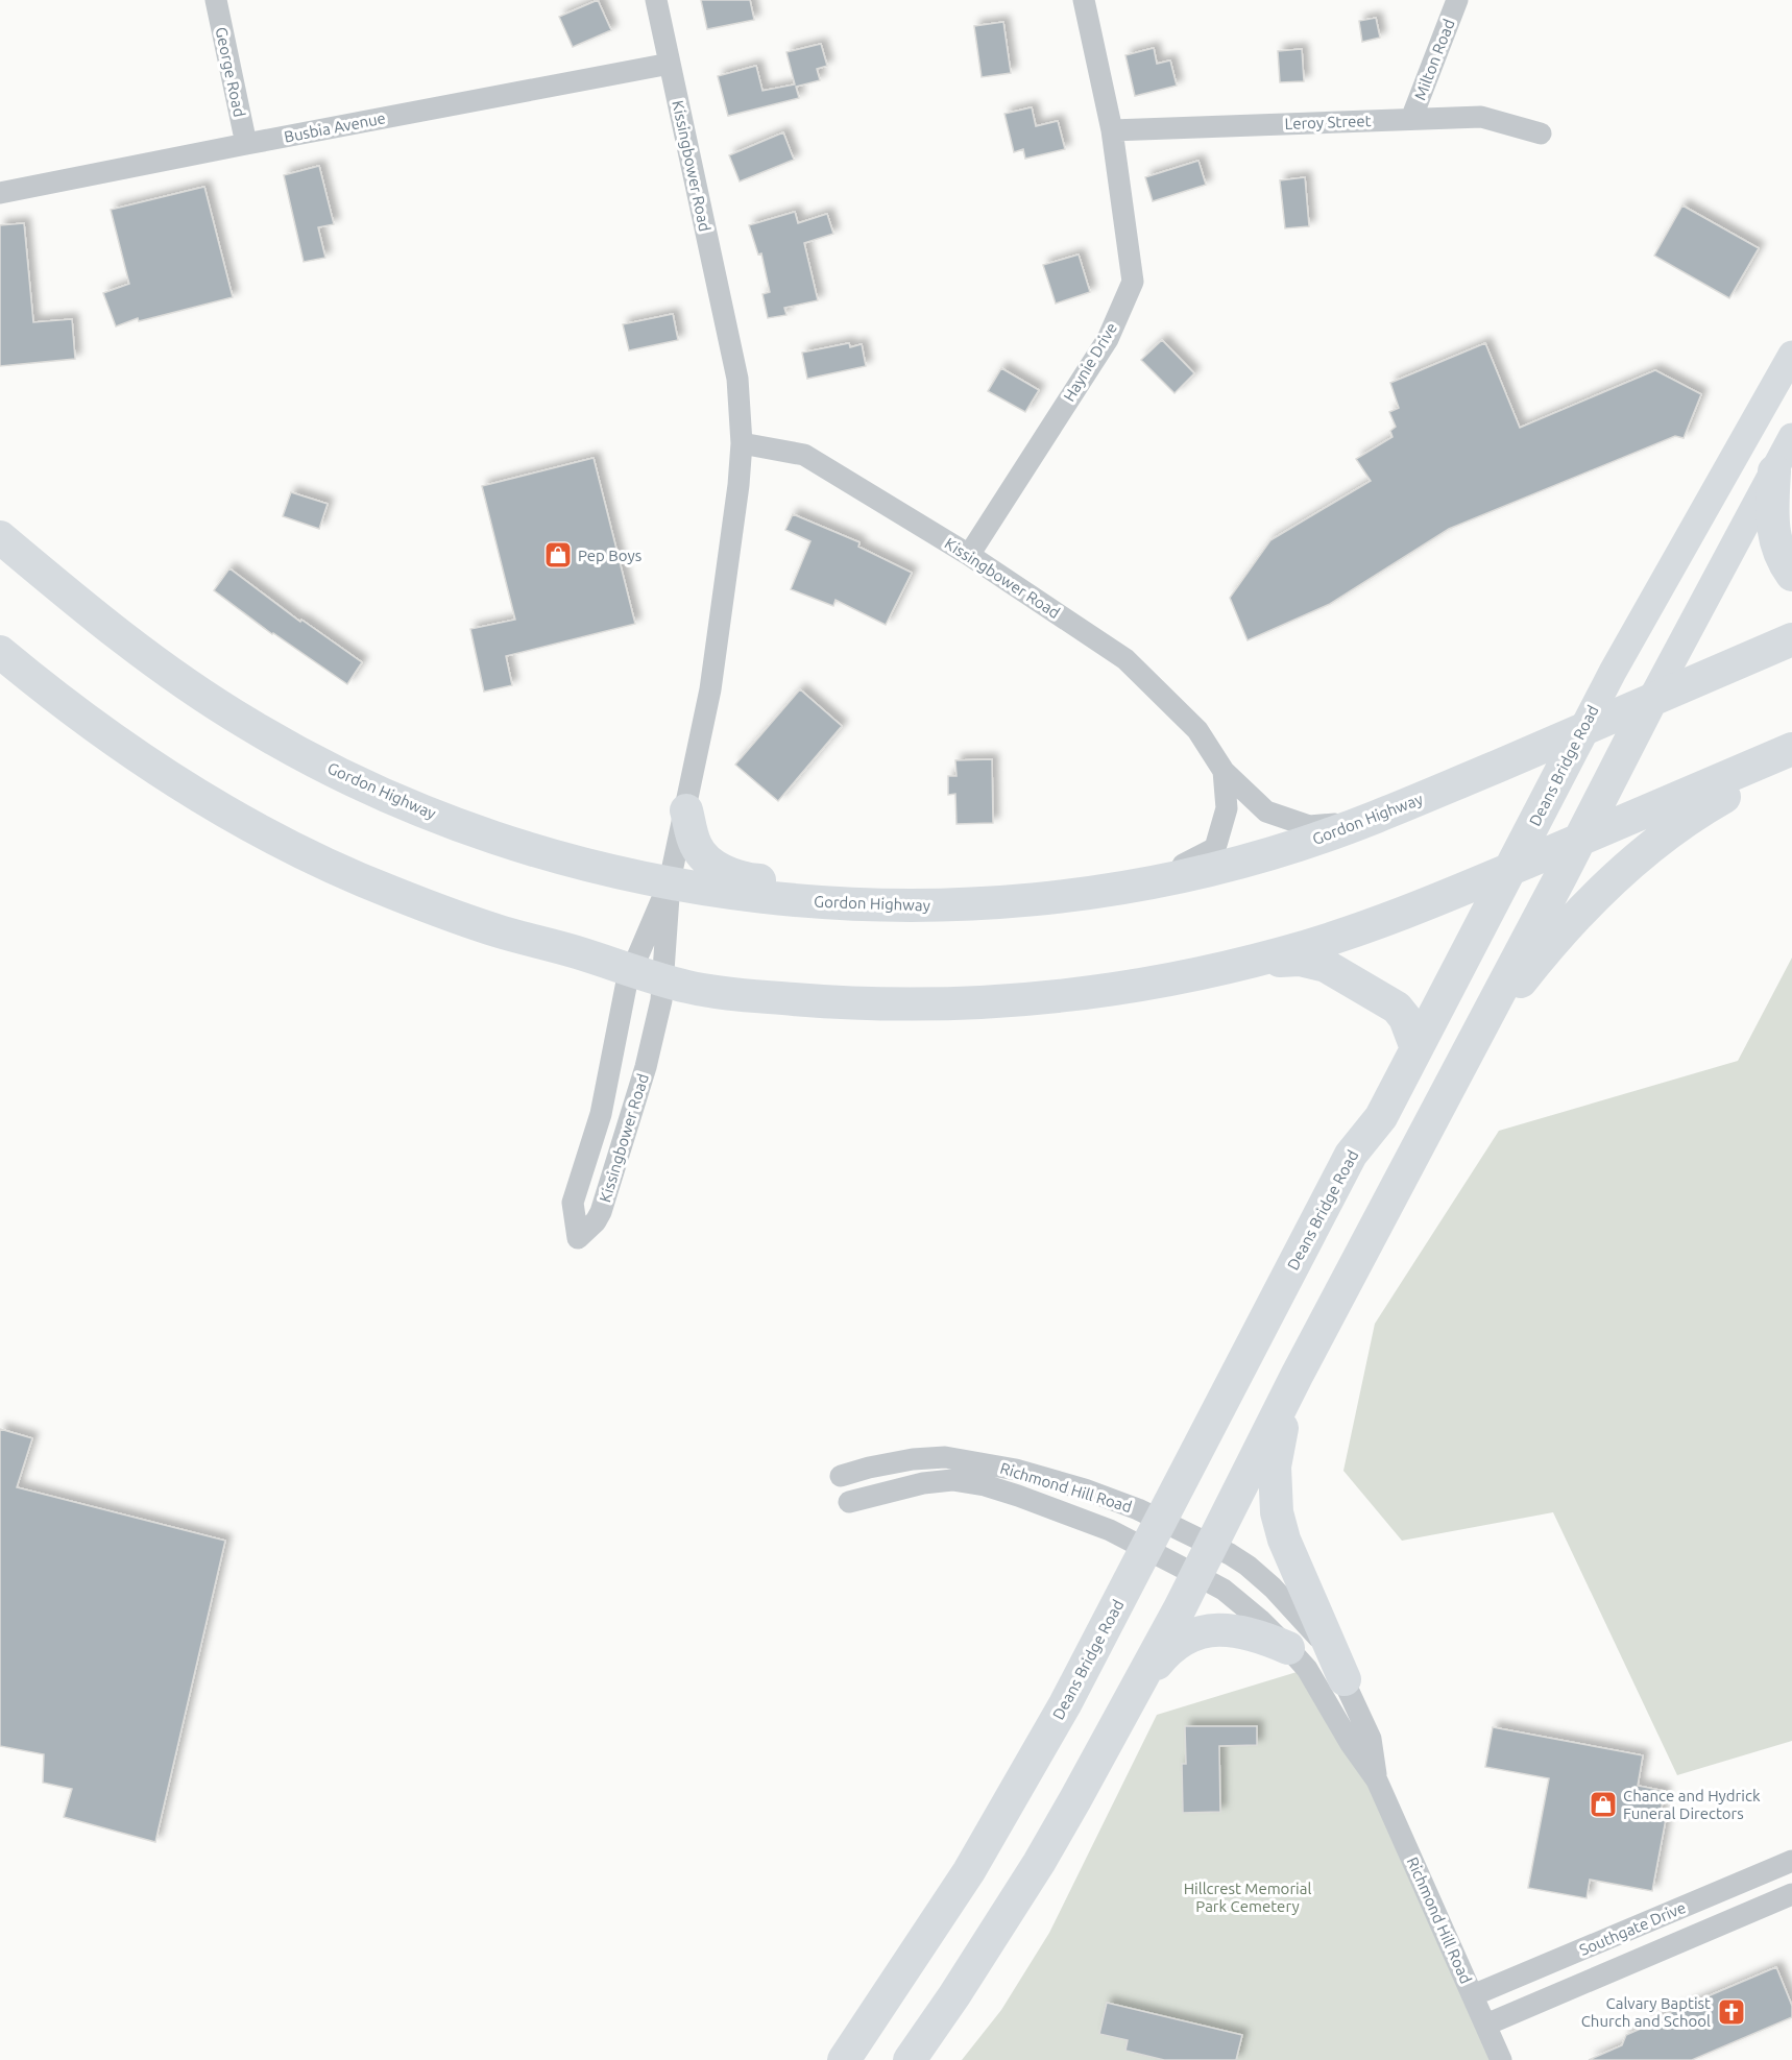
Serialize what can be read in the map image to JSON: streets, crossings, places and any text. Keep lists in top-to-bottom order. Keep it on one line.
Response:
{"streets":{"highway":["Deans Bridge Road","Gordon Highway"],"street":["Milton Road","George Road","Leroy Street","Busbia Avenue","Kissingbower Road","Haynie Drive","Richmond Hill Road","Southgate Drive"]},"crossings":[["Milton Road","Leroy Street"],["George Road","Busbia Avenue"],["Leroy Street","Haynie Drive"],["Busbia Avenue","Kissingbower Road"],["Kissingbower Road","Haynie Drive"],["Kissingbower Road","Gordon Highway"],["Deans Bridge Road","Gordon Highway"],["Deans Bridge Road","Richmond Hill Road"],["Richmond Hill Road","Southgate Drive"]],"parks":["Hillcrest Memorial Park Cemetery"],"places":{"shop":["Pep Boys","Chance and Hydrick Funeral Directors"],"church":["Calvary Baptist Church and School"]}}
